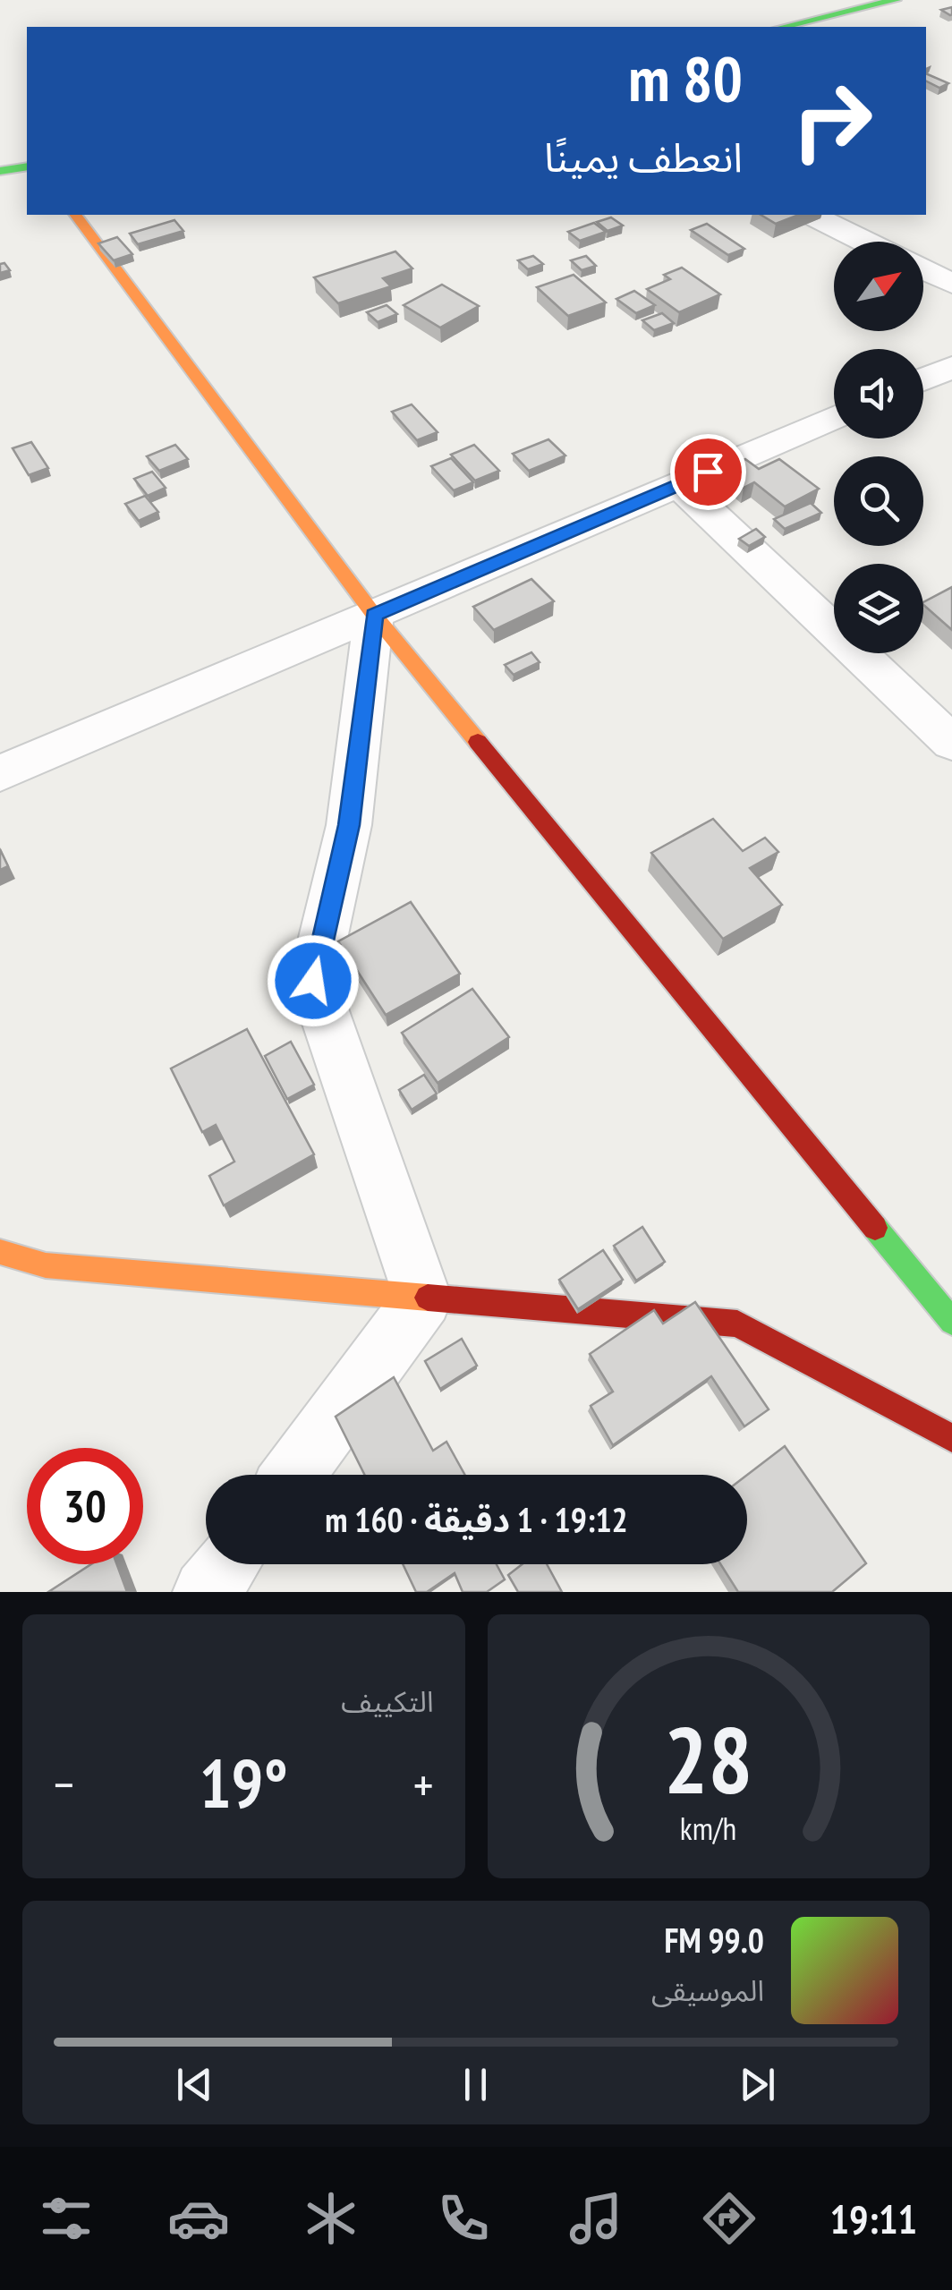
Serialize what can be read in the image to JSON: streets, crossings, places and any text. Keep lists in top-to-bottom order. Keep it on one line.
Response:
{"north":"top right","page":{"turn":["80 m","انعطف يمينًا"],"limit":"30","trip":"19:12 · 1 دقيقة · 160 m","tile":"التكييف","heat":["−","19°","+"],"song":["99.0 FM","الموسيقى"],"tabs":"19:11","gauge":["28","km/h"]}}
